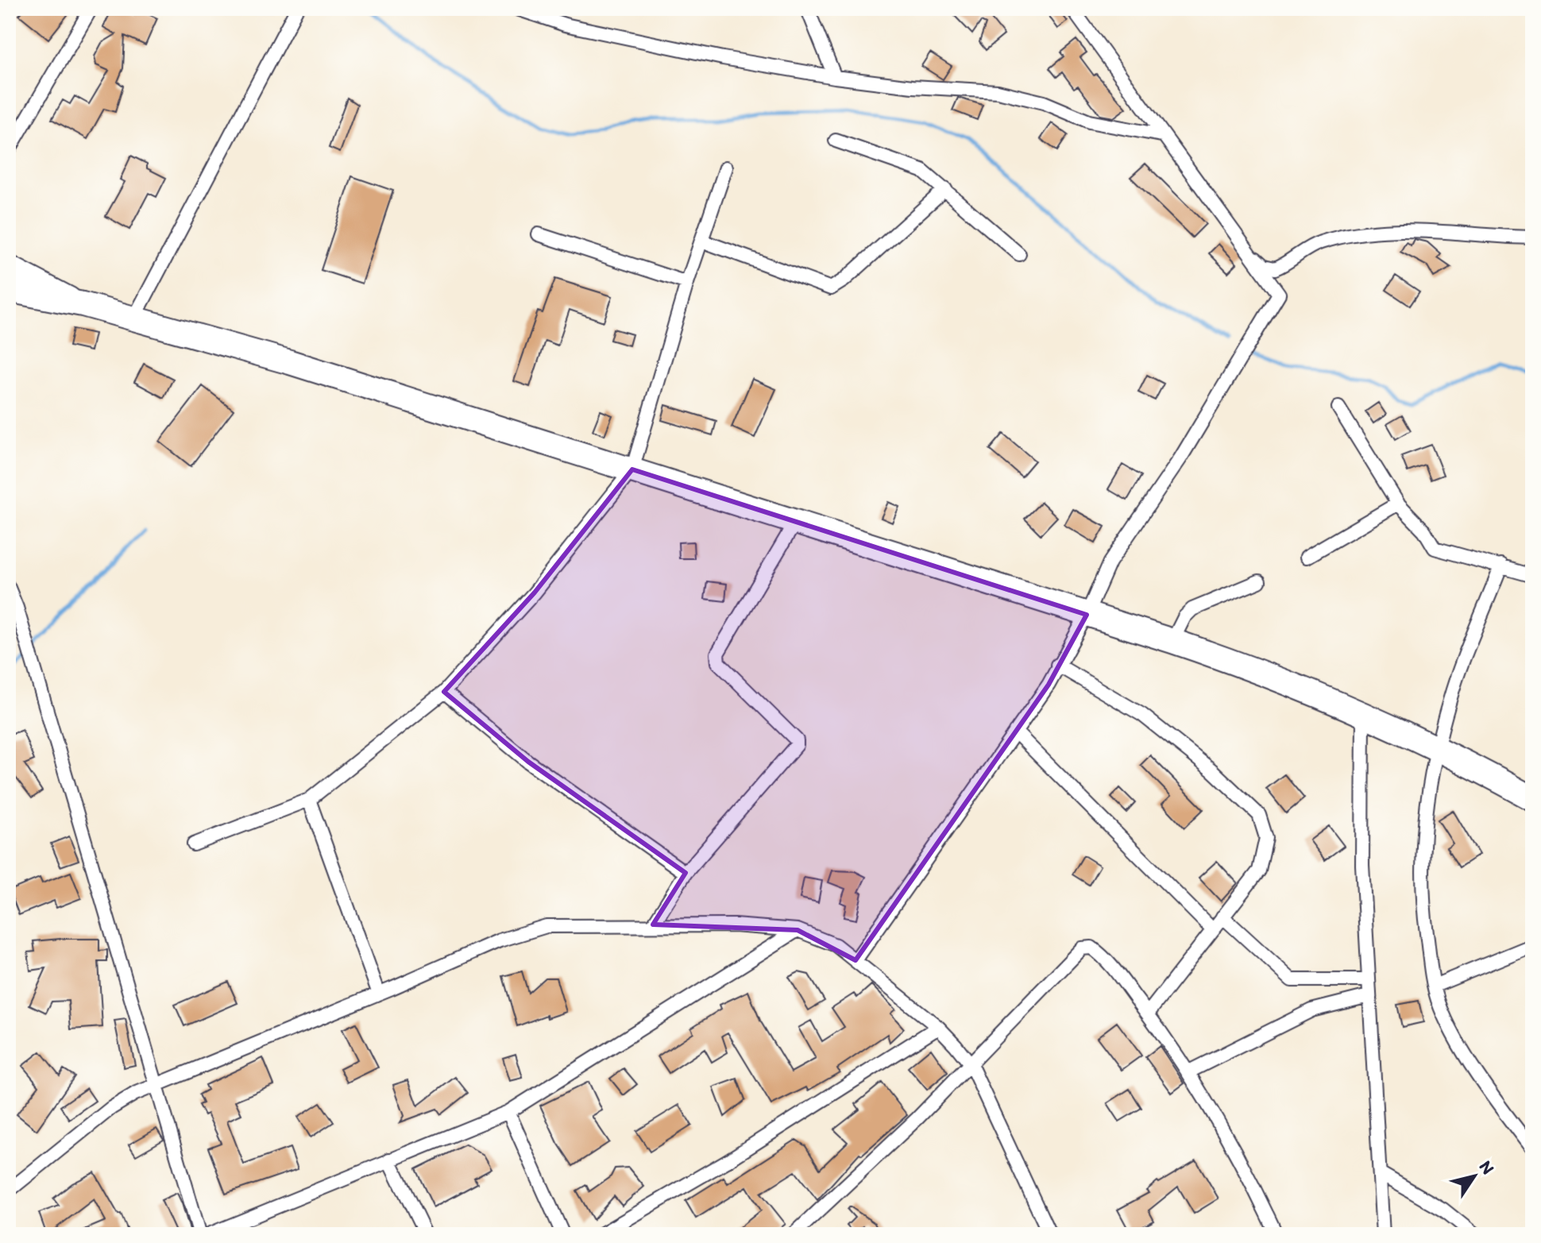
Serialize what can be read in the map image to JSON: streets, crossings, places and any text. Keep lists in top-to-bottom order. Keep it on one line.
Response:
{"north":"top right"}
